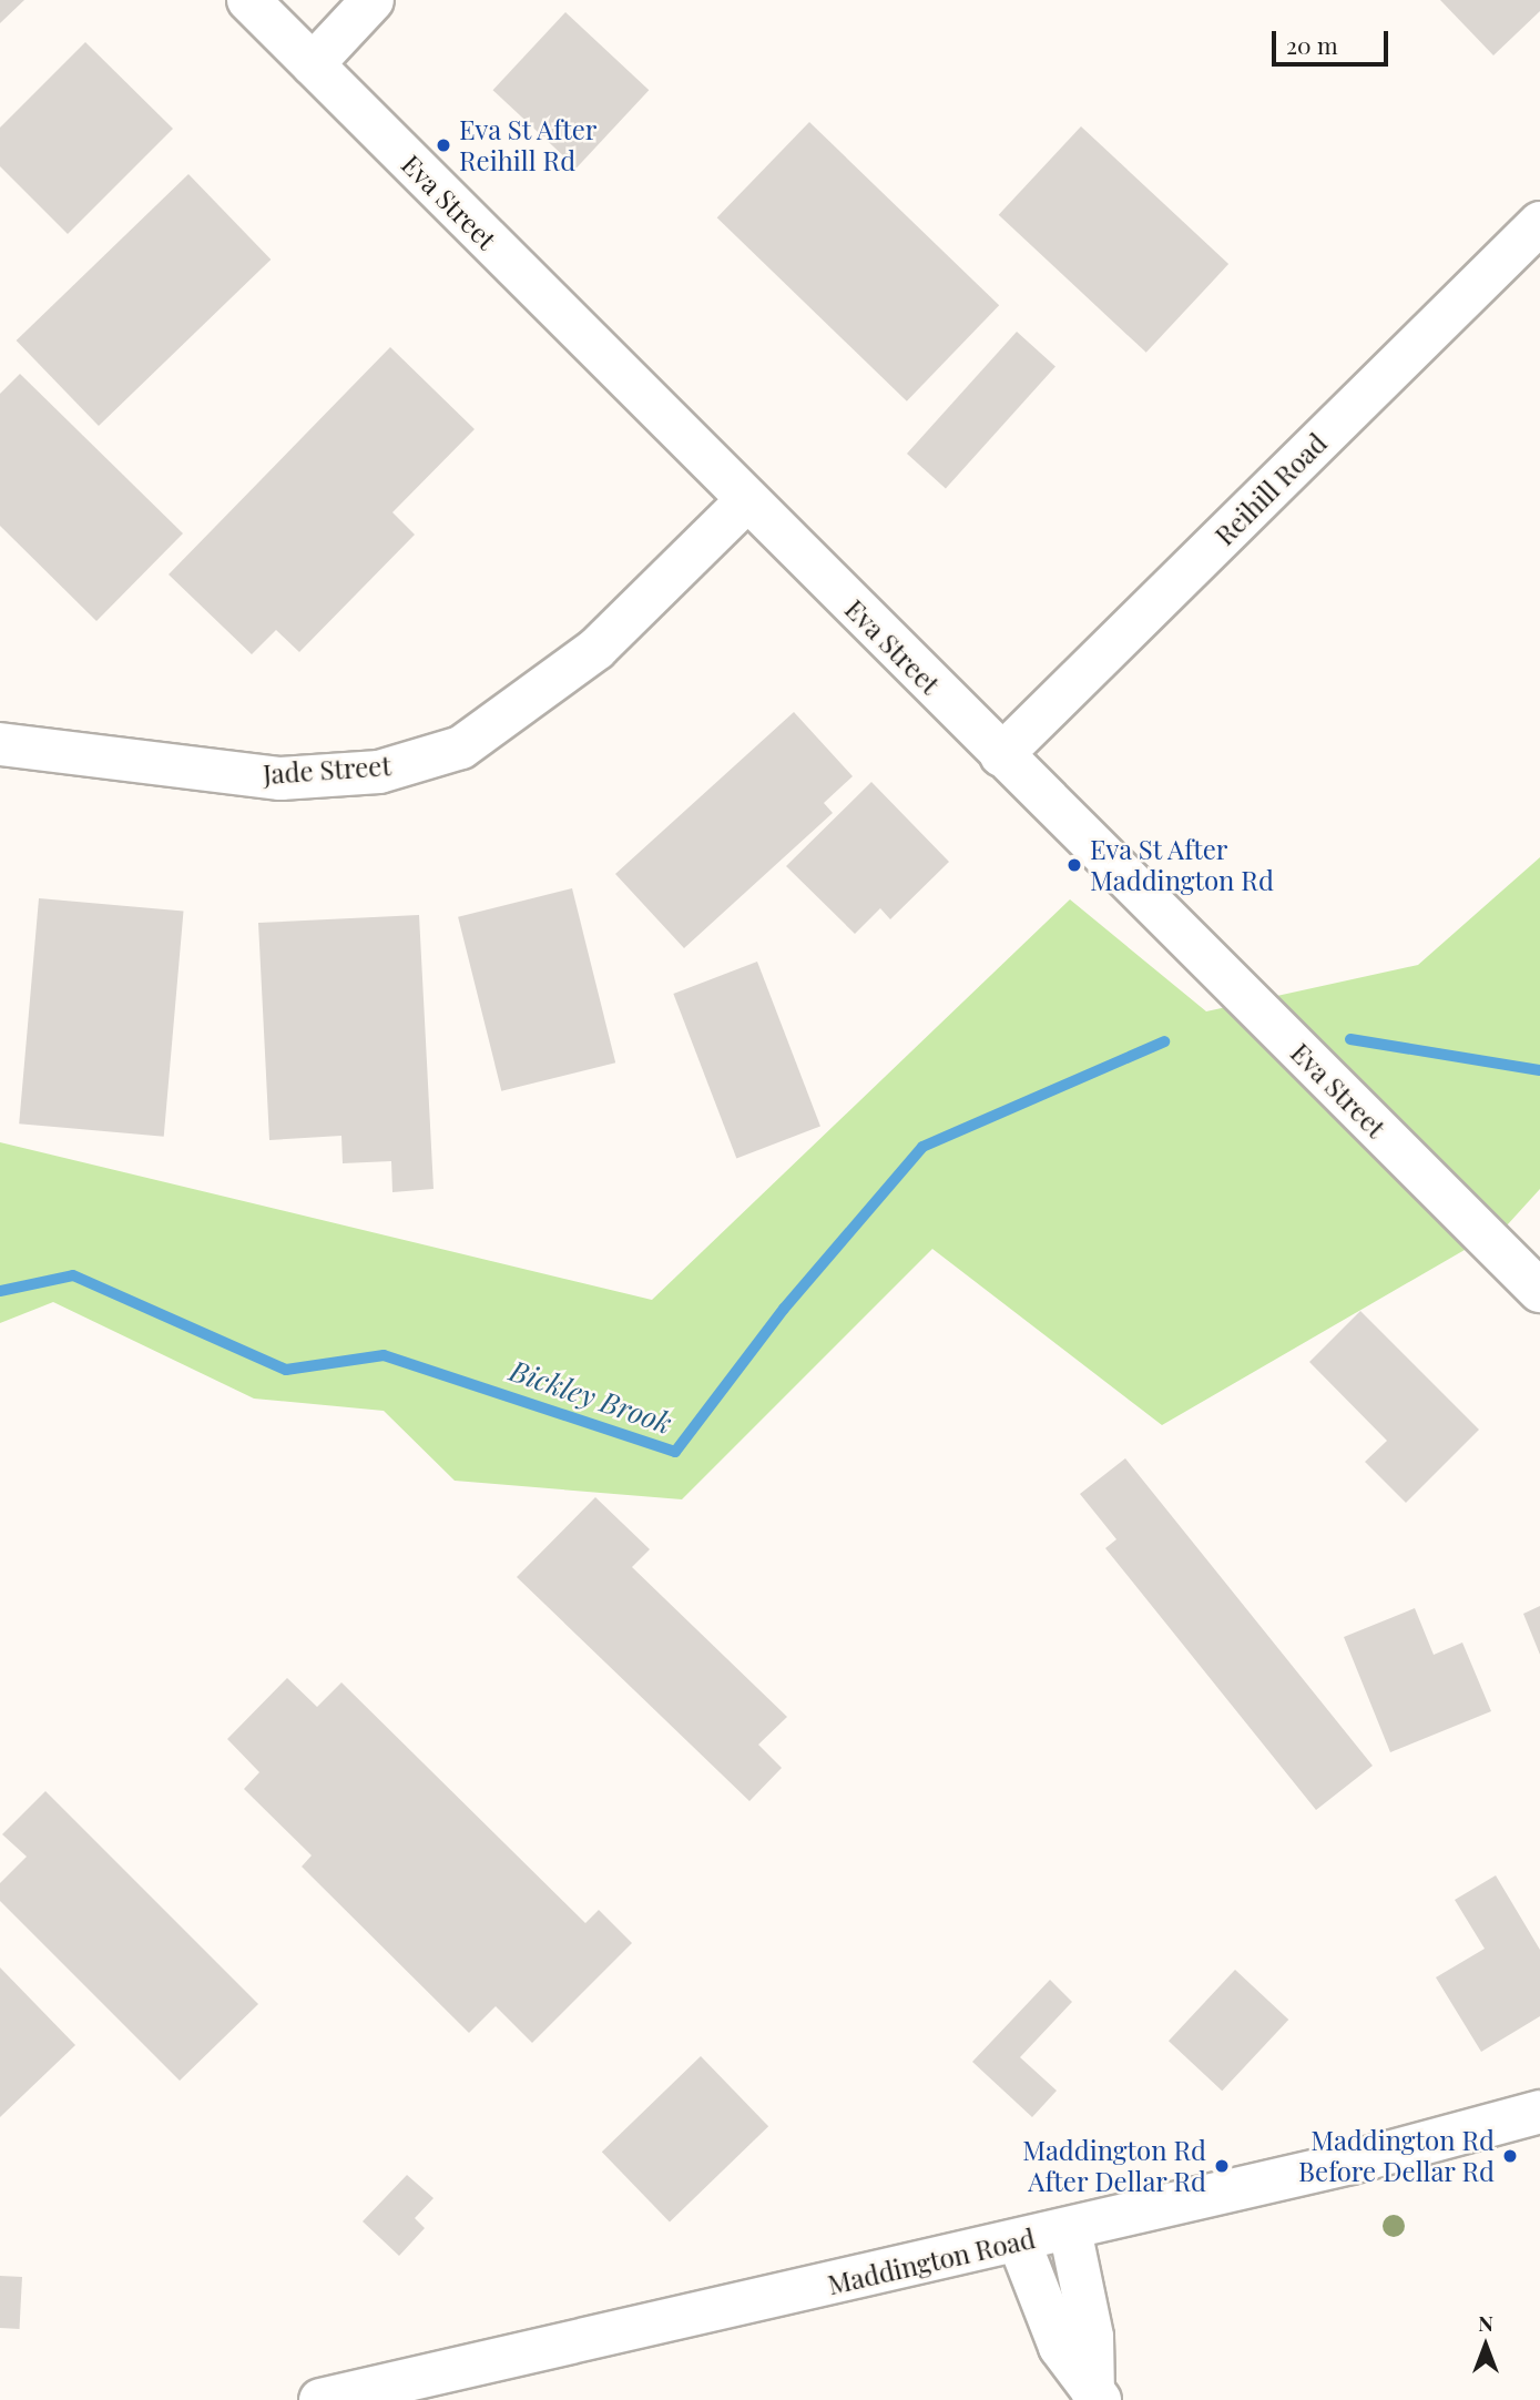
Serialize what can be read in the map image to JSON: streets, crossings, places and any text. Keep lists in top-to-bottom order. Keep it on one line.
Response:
{"streets":{"street":["Eva Street","Reihill Road","Jade Street","Maddington Road"]},"crossings":[["Eva Street","Reihill Road"],["Eva Street","Jade Street"]],"water":["Bickley Brook"],"places":["Eva St After Reihill Rd","Eva St After Maddington Rd","Maddington Rd Before Dellar Rd","Maddington Rd After Dellar Rd"],"scale_bar":"20 m","north":"top"}
